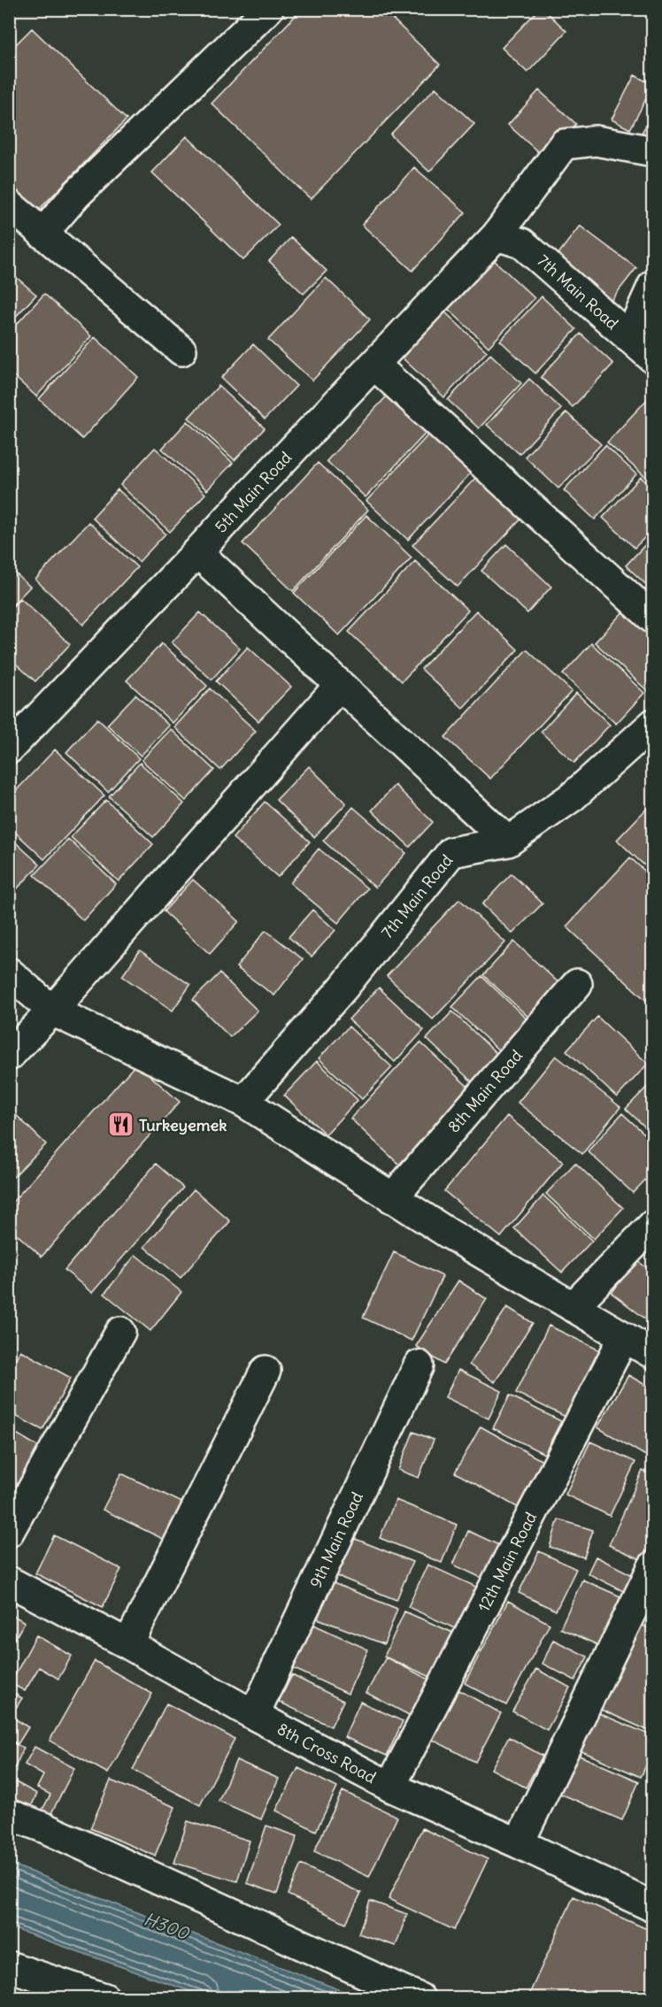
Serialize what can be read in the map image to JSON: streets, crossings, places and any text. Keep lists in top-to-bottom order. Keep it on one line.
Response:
{"streets":{"street":["7th Main Road","5th Main Road","8th Main Road","9th Main Road","12th Main Road","8th Cross Road"]},"crossings":[["7th Main Road","5th Main Road"],["9th Main Road","8th Cross Road"],["12th Main Road","8th Cross Road"]],"water":["H300"],"places":{"restaurant":["Turkeyemek"]}}
